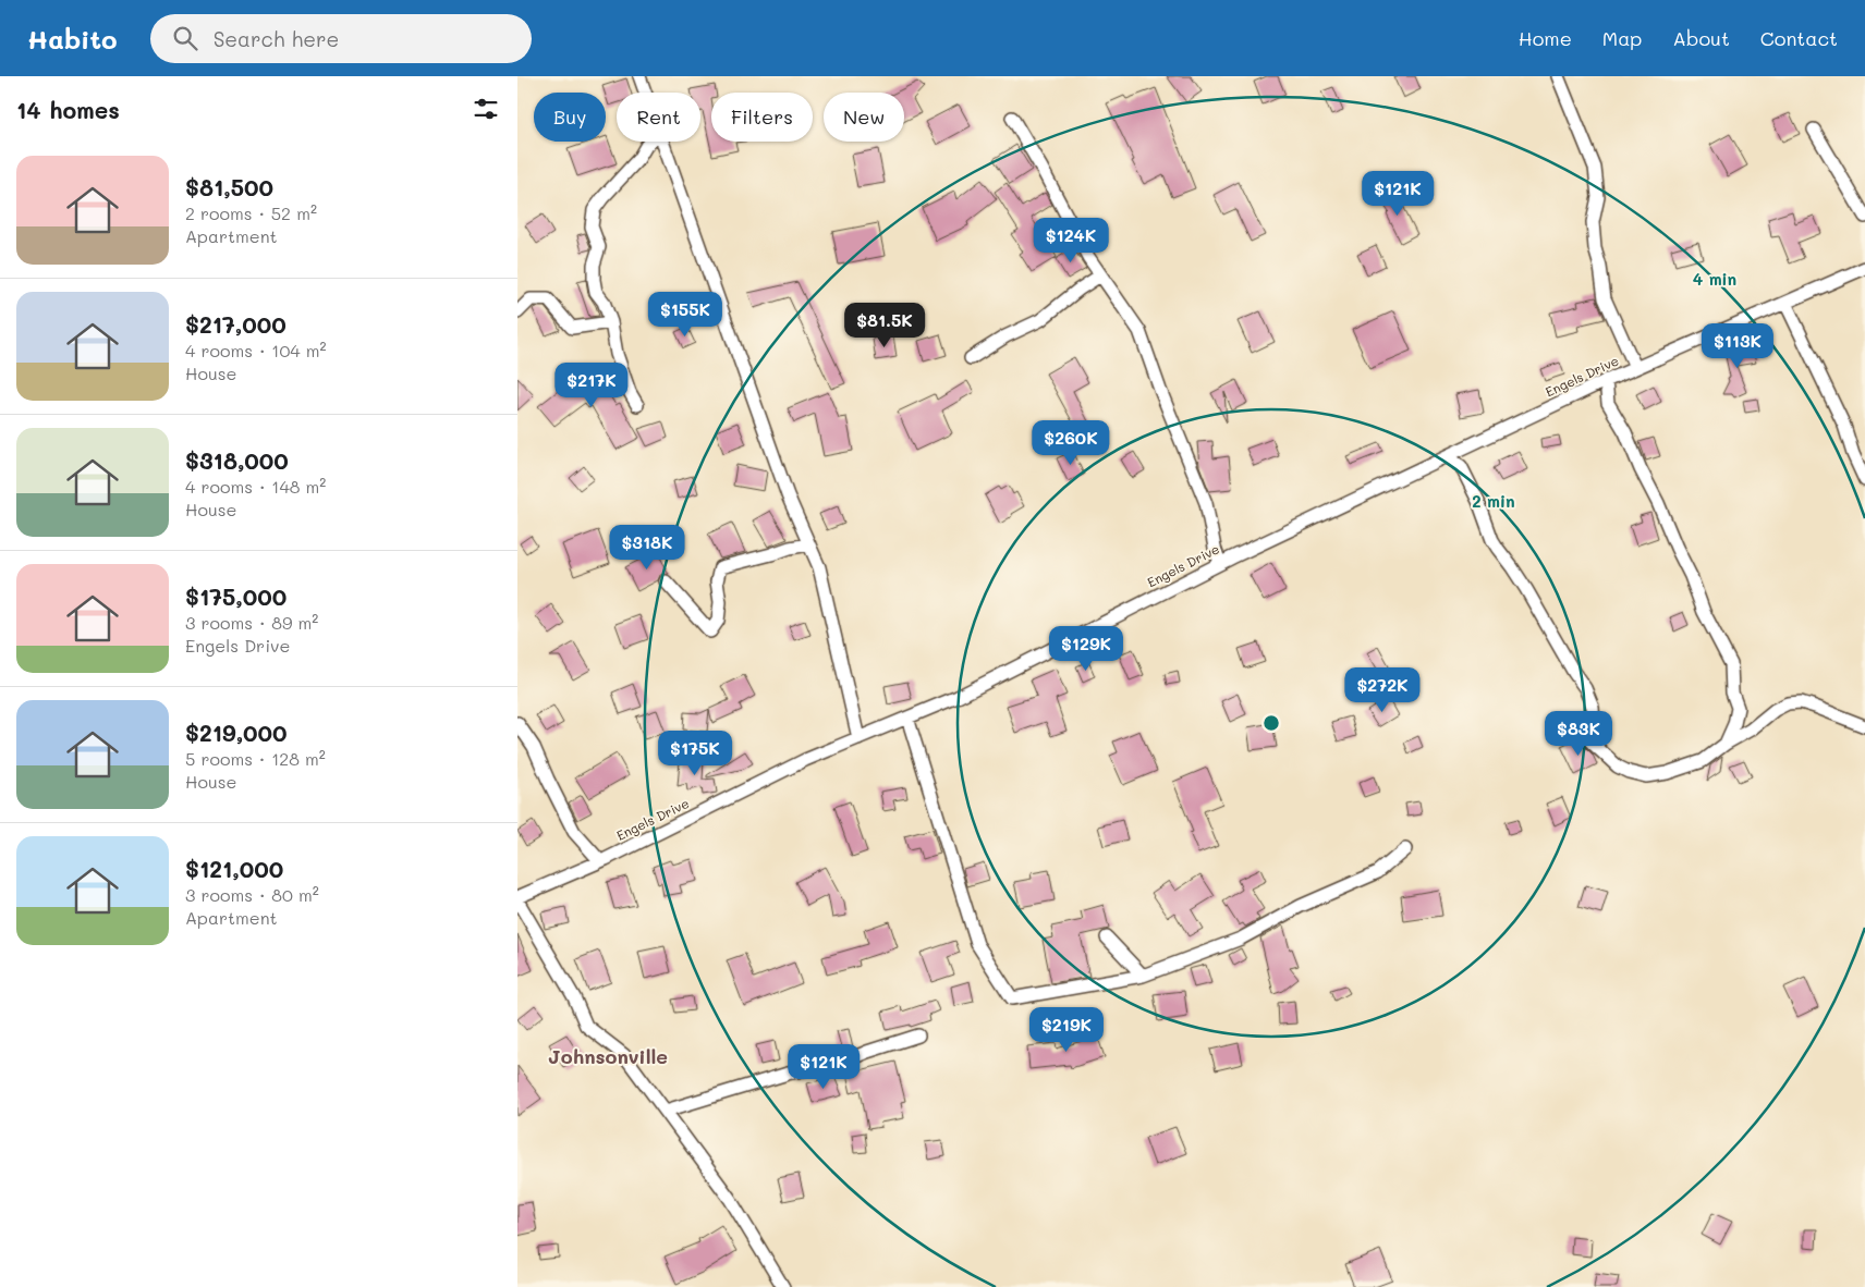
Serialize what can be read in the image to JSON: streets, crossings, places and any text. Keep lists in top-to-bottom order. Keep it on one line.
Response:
{"streets":{"street":["Engels Drive"]},"districts":["Johnsonville"],"page":{"header":"Habito","search":"Search here","nav":["Home","Map","About","Contact"],"heading":"14 homes","chip":["Buy","Rent","Filters","New"],"list":[{"name":"$81,500","note":"2 rooms · 52 m² · Apartment"},{"name":"$217,000","note":"4 rooms · 104 m² · House"},{"name":"$318,000","note":"4 rooms · 148 m² · House"},{"name":"$175,000","note":"3 rooms · 89 m² · Engels Drive"},{"name":"$219,000","note":"5 rooms · 128 m² · House"},{"name":"$121,000","note":"3 rooms · 80 m² · Apartment"}],"price":["$121K","$124K","$155K","$81.5K","$113K","$217K","$260K","$318K","$129K","$272K","$83K","$175K","$219K","$121K"]},"rings":["4 min","2 min"]}
